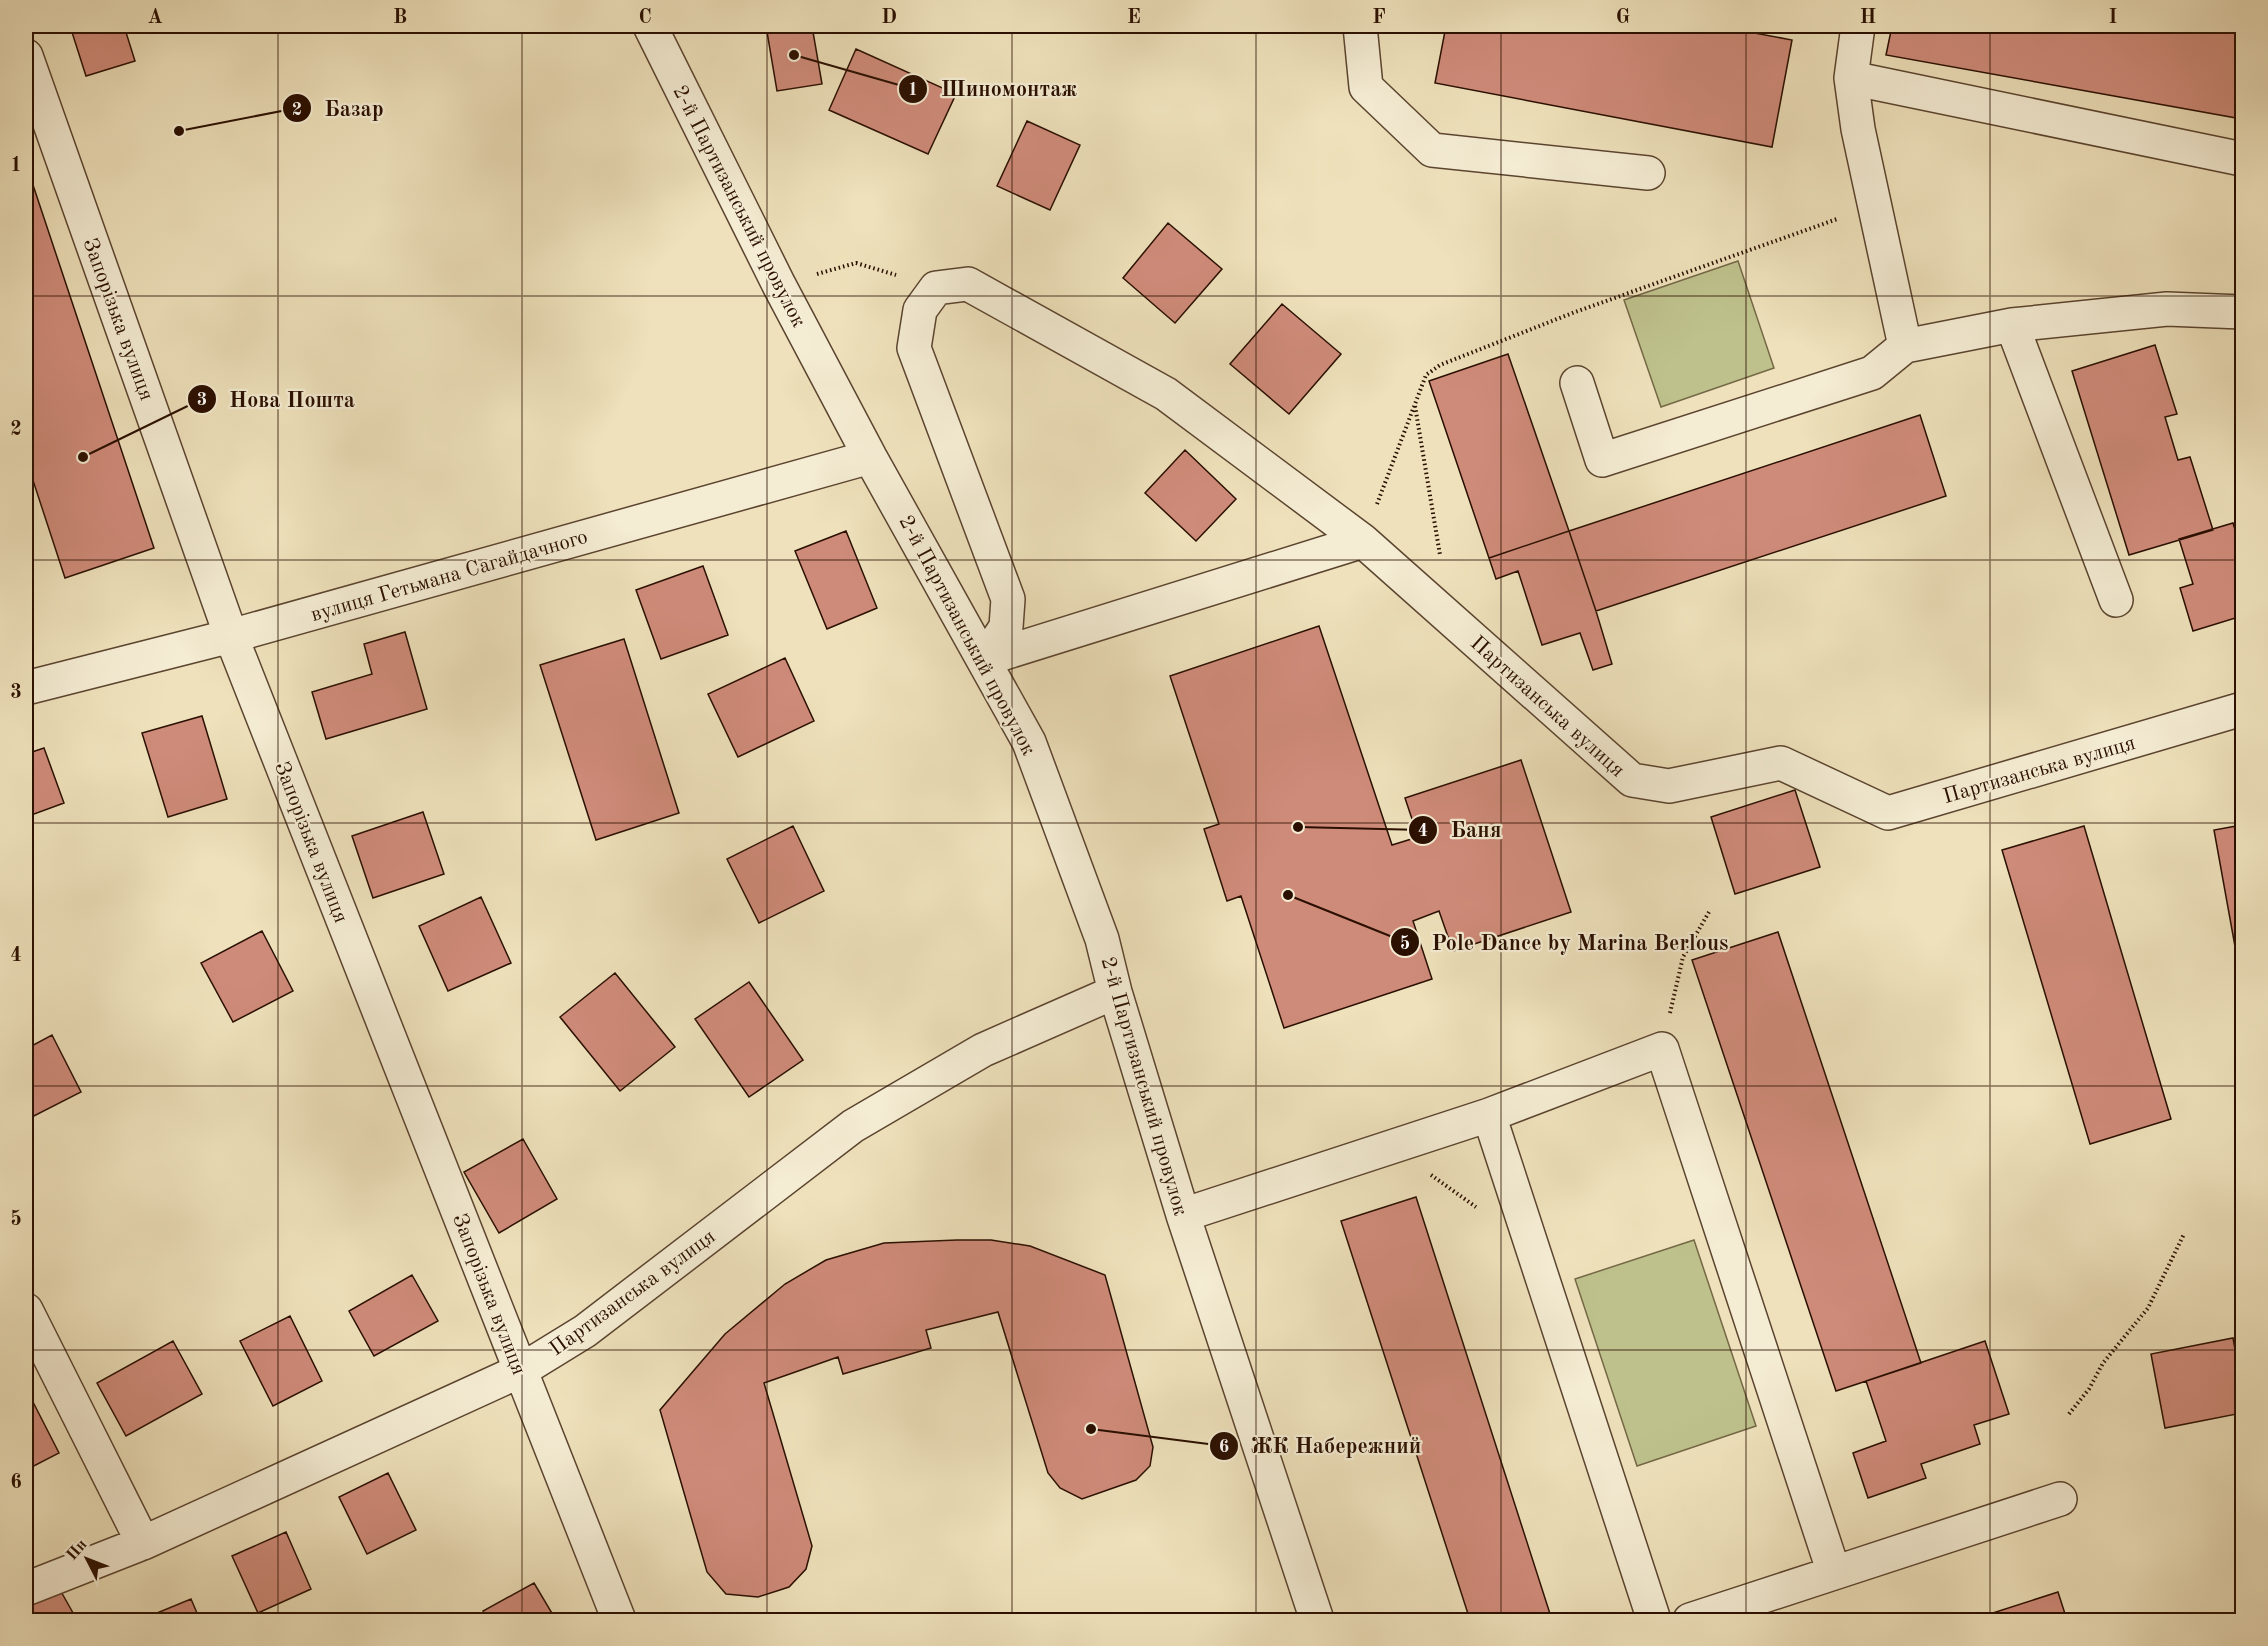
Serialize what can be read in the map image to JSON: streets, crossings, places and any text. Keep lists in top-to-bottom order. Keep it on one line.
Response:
{"streets":{"street":["2-й Партизанський провулок","Запорізька вулиця","вулиця Гетьмана Сагайдачного","Партизанська вулиця"]},"crossings":[["2-й Партизанський провулок","вулиця Гетьмана Сагайдачного"],["2-й Партизанський провулок","Партизанська вулиця"],["Запорізька вулиця","вулиця Гетьмана Сагайдачного"],["Запорізька вулиця","Партизанська вулиця"]],"places":["Шиномонтаж","Базар","Нова Пошта","Баня","Pole Dance by Marina Berlous","ЖК Набережний"],"north":"top left","grid":{"columns":["A","B","C","D","E","F","G","H","I"],"rows":["1","2","3","4","5","6"]}}
